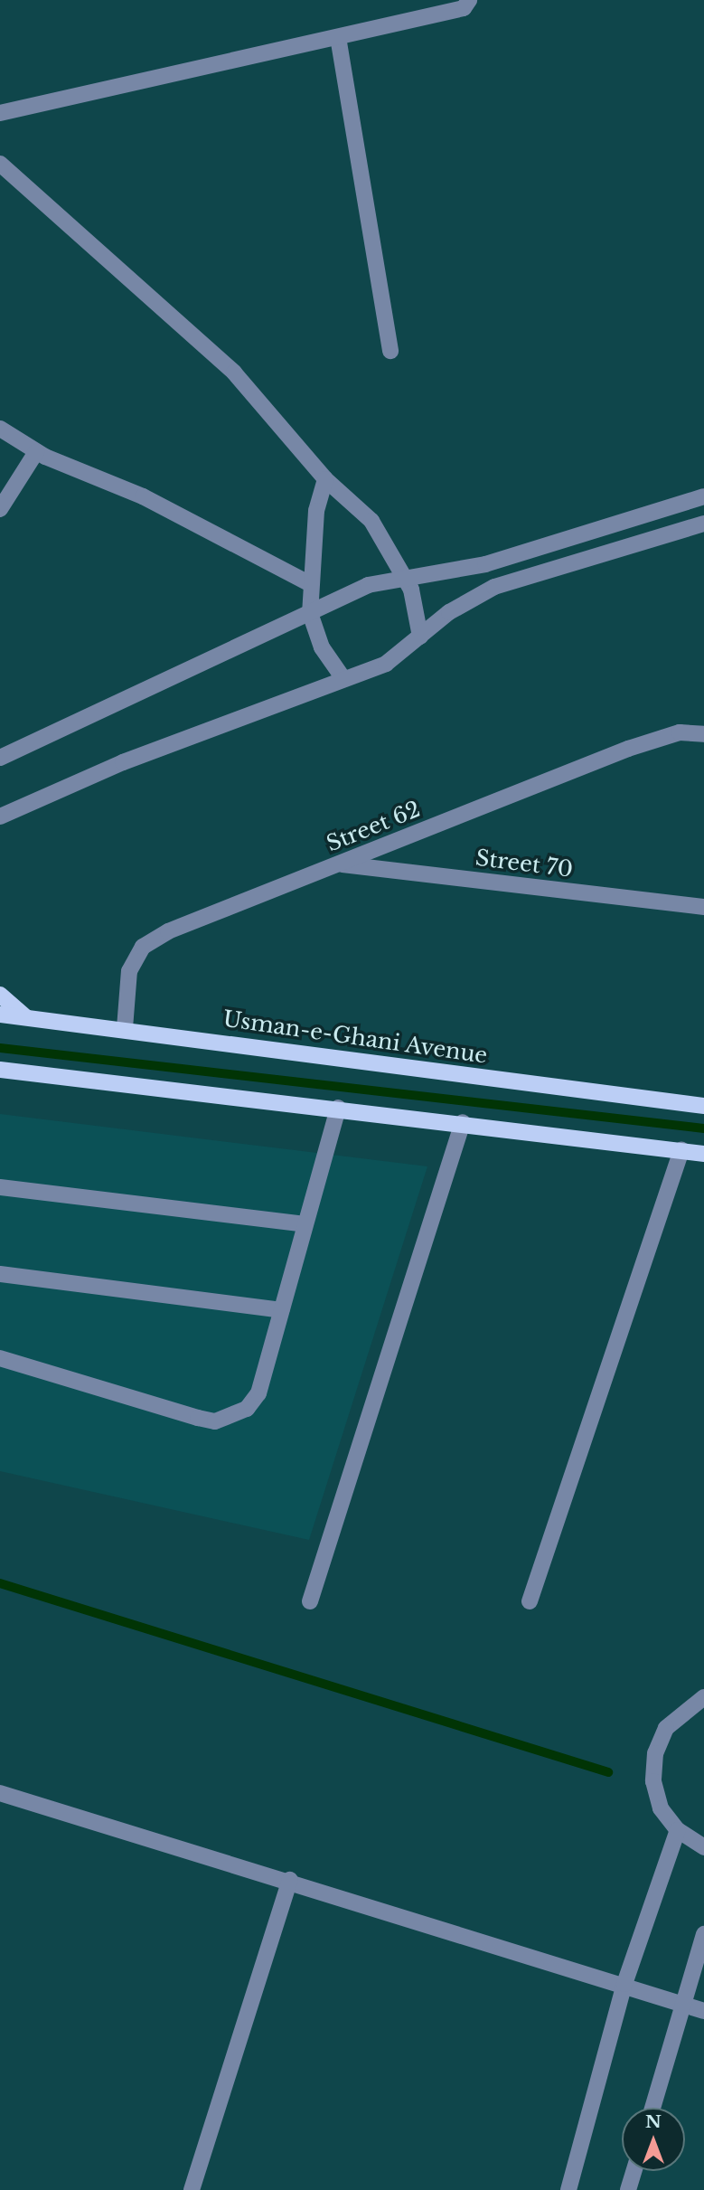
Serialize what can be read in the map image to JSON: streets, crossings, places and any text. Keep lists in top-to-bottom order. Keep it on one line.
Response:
{"streets":{"main road":["Usman-e-Ghani Avenue"],"street":["Street 62","Street 70"]},"crossings":[["Street 62","Street 70"],["Street 62","Usman-e-Ghani Avenue"]],"north":"top"}
